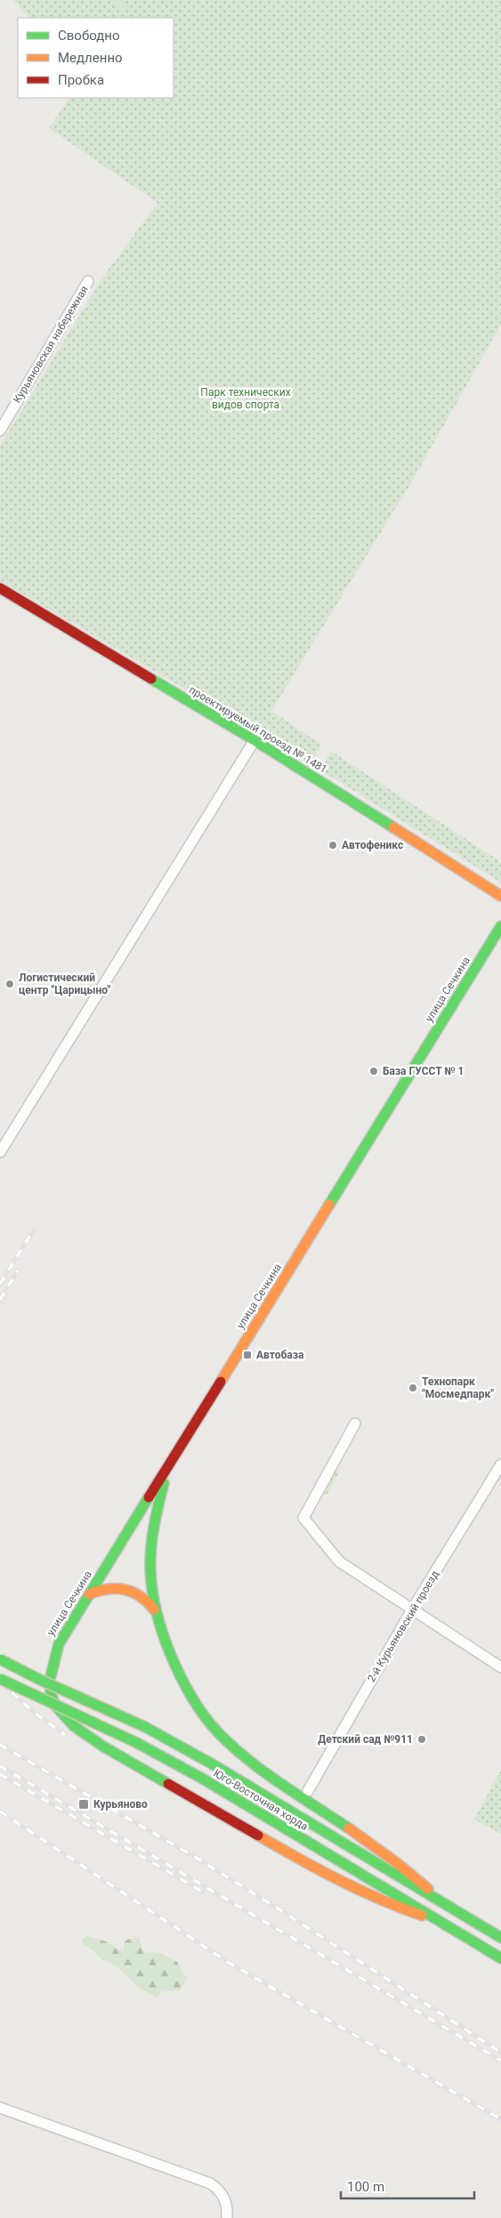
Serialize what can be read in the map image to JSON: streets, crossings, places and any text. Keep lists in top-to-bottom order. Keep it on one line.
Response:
{"streets":{"street":["Курьяновская набережная","проектируемый проезд № 1481","улица Сечкина","2-й Курьяновский проезд","Юго-Восточная хорда"]},"crossings":[["улица Сечкина","Юго-Восточная хорда"]],"parks":["Парк технических видов спорта"],"places":{"other":["Автофеникс","Логистический центр \"Царицыно\"","База ГУССТ № 1","Технопарк \"Мосмедпарк\"","Детский сад №911"],"transit":["Автобаза","Курьяново"]},"legend":["Свободно","Медленно","Пробка"],"scale_bar":"100 m"}
